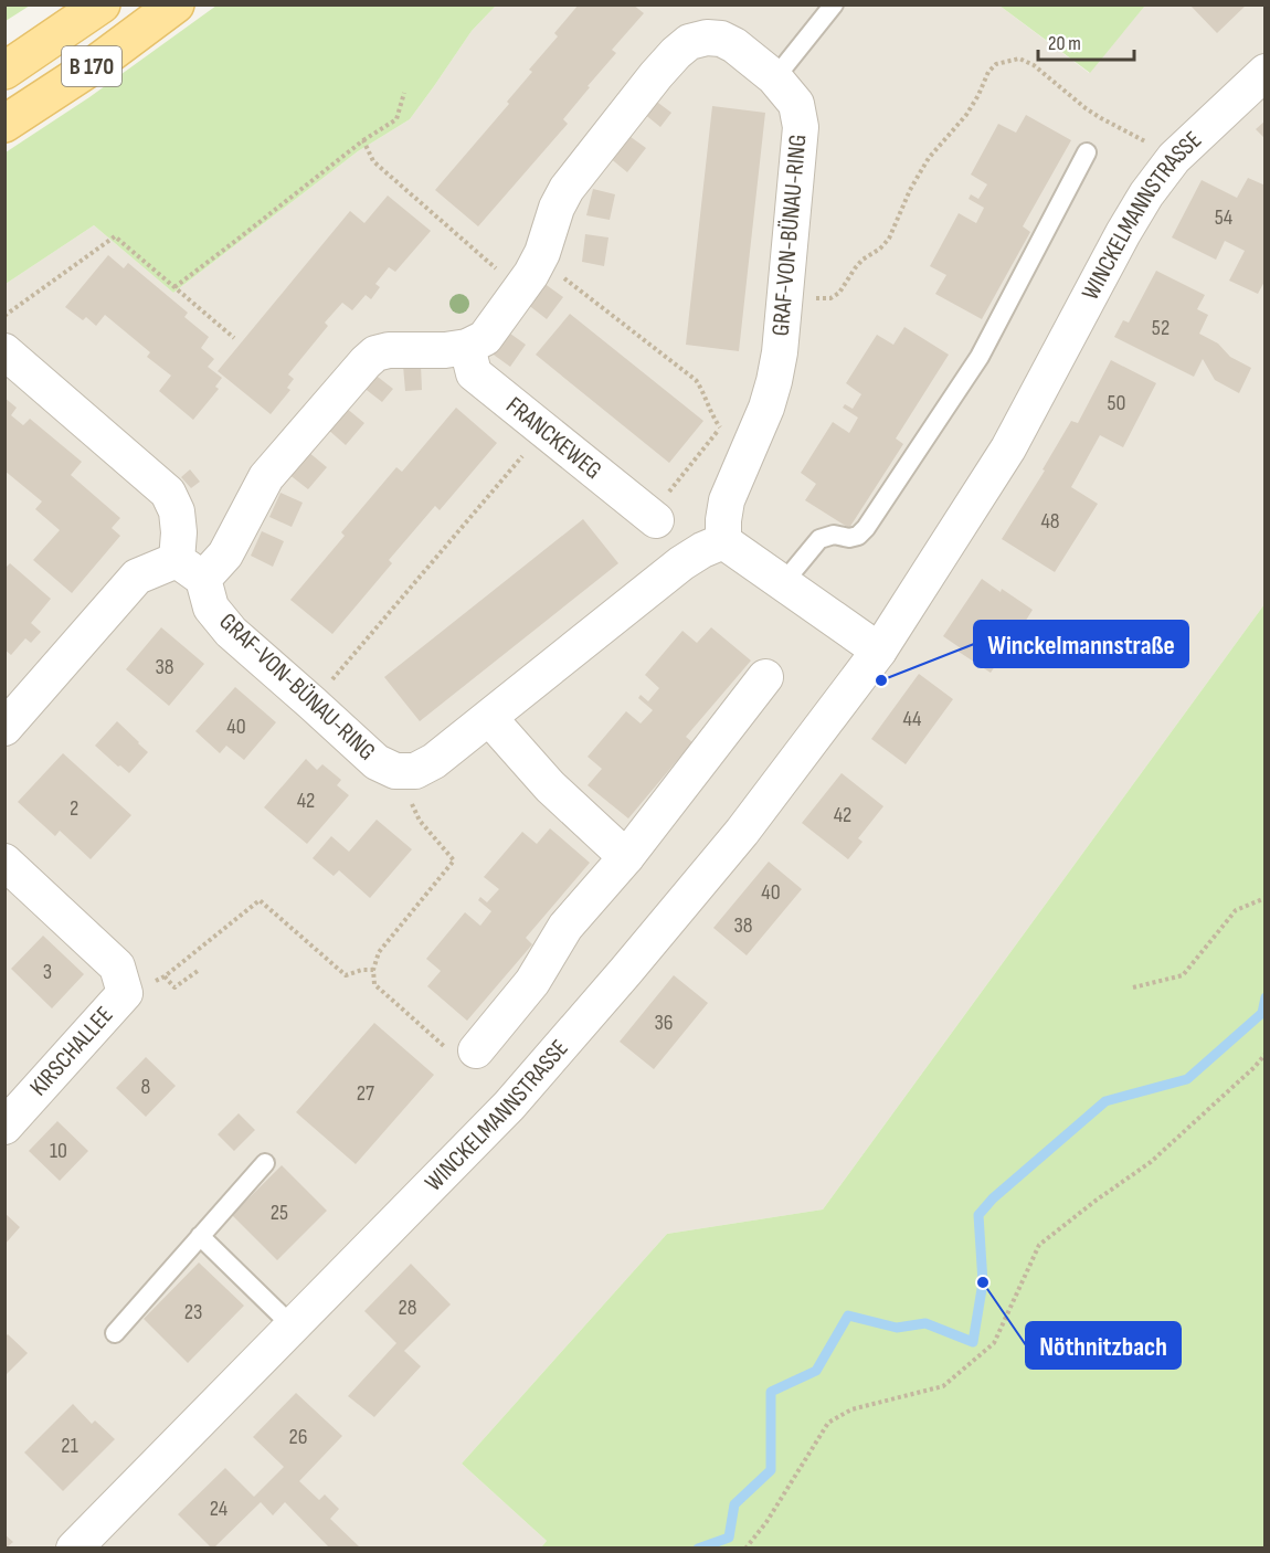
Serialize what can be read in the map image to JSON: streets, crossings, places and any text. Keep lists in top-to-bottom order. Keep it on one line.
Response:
{"streets":{"main road":["B 170"],"street":["WINCKELMANNSTRASSE","GRAF-VON-BÜNAU-RING","FRANCKEWEG","KIRSCHALLEE"]},"crossings":[["GRAF-VON-BÜNAU-RING","FRANCKEWEG"]],"places":["Winckelmannstraße","Nöthnitzbach"],"house_numbers":["54","52","50","48","38","44","40","42","2","42","40","38","3","36","8","27","10","25","28","23","26","21","24"],"scale_bar":"20 m"}
